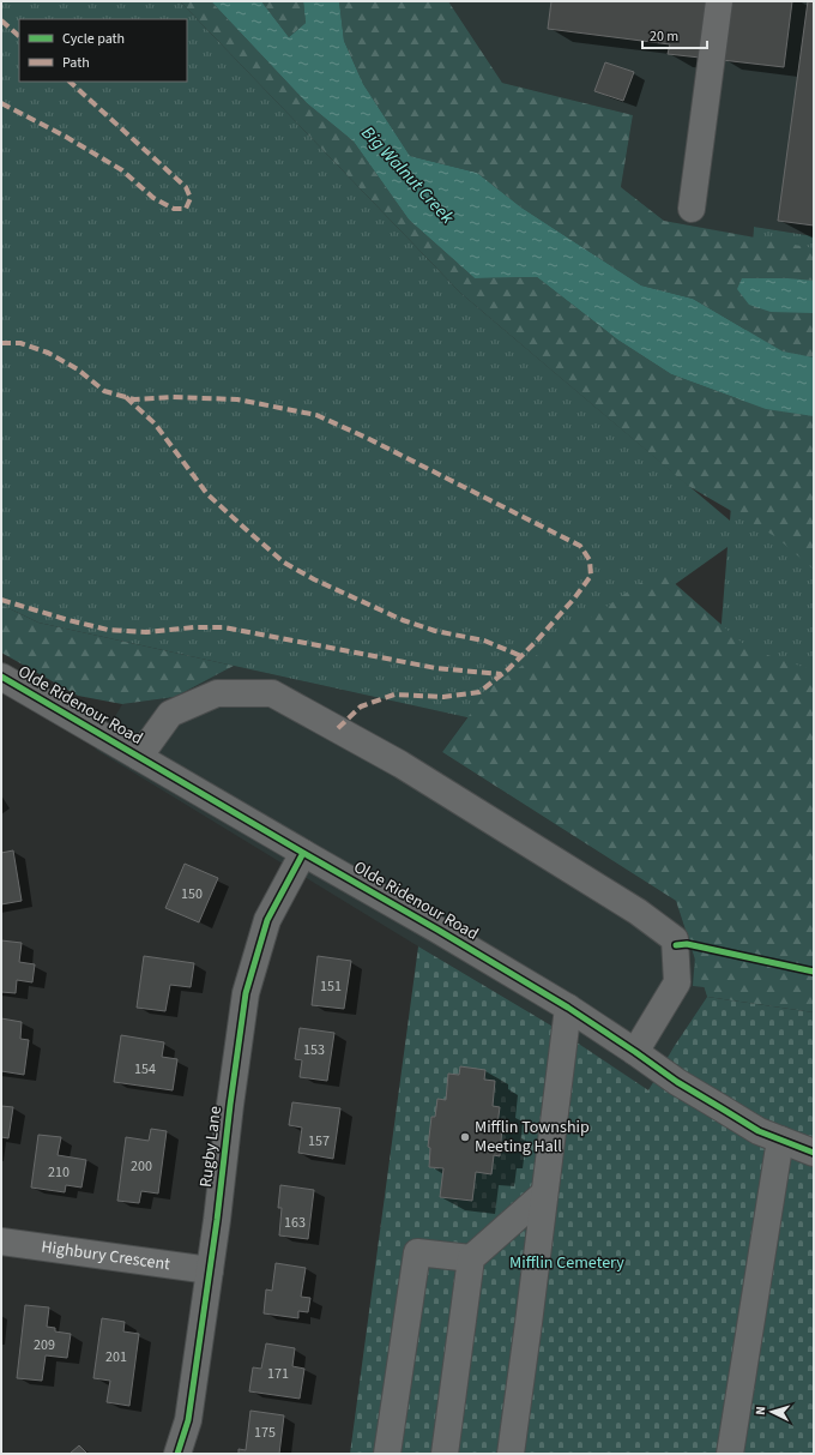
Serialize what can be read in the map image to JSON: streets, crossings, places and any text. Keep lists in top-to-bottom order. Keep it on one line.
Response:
{"streets":{"street":["Olde Ridenour Road","Rugby Lane","Highbury Crescent"]},"crossings":[["Olde Ridenour Road","Rugby Lane"],["Rugby Lane","Highbury Crescent"]],"water":["Big Walnut Creek"],"parks":["Mifflin Cemetery"],"places":["Mifflin Township Meeting Hall"],"house_numbers":["150","151","153","154","157","200","210","163","209","201","171","175"],"legend":["Cycle path","Path"],"scale_bar":"20 m","north":"left"}
